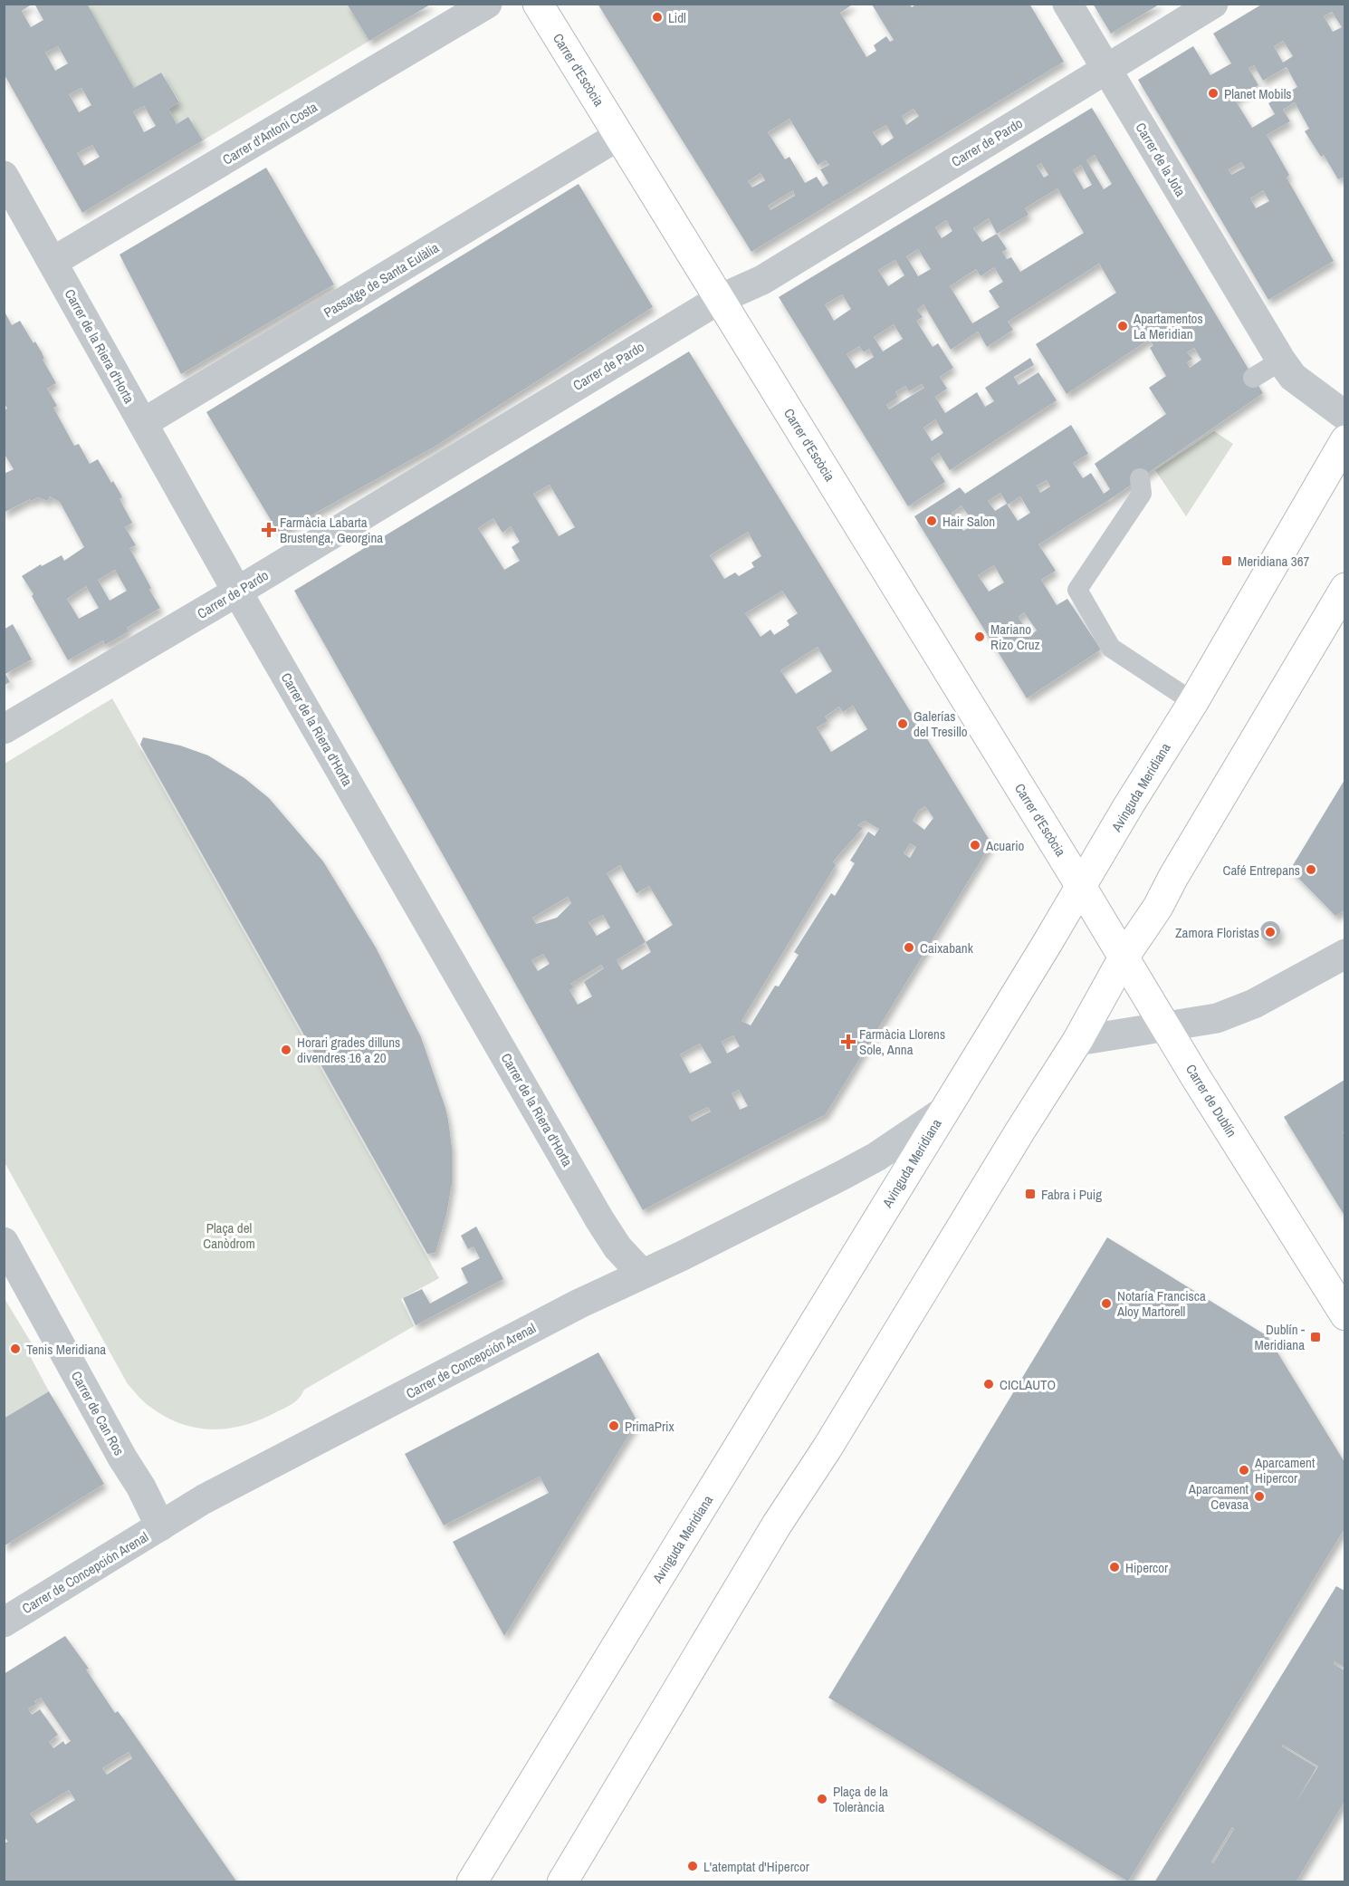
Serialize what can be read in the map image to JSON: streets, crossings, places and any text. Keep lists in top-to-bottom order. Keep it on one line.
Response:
{"streets":{"main road":["Carrer d'Escòcia","Avinguda Meridiana","Carrer de Dublín"],"street":["Carrer d'Antoni Costa","Carrer de Pardo","Carrer de la Jota","Passatge de Santa Eulàlia","Carrer de la Riera d'Horta","Carrer de Concepción Arenal","Carrer de Can Ros"]},"crossings":[["Carrer d'Escòcia","Carrer de Pardo"],["Carrer d'Escòcia","Passatge de Santa Eulàlia"],["Carrer d'Escòcia","Avinguda Meridiana"],["Carrer d'Escòcia","Carrer de Dublín"],["Carrer d'Antoni Costa","Carrer de la Riera d'Horta"],["Carrer de Pardo","Carrer de la Jota"],["Carrer de Pardo","Carrer de la Riera d'Horta"],["Passatge de Santa Eulàlia","Carrer de la Riera d'Horta"],["Carrer de la Riera d'Horta","Carrer de Concepción Arenal"],["Avinguda Meridiana","Carrer de Dublín"],["Avinguda Meridiana","Carrer de Concepción Arenal"],["Carrer de Concepción Arenal","Carrer de Can Ros"]],"parks":["Plaça del Canòdrom"],"places":{"other":["Lidl","Planet Mobils","Apartamentos La Meridian","Hair Salon","Mariano Rizo Cruz","Galerías del Tresillo","Acuario","Café Entrepans","Zamora Floristas","Caixabank","Horari grades dilluns divendres 16 a 20","Notaría Francisca Aloy Martorell","Tenis Meridiana","CICLAUTO","PrimaPrix","Aparcament Hipercor","Aparcament Cevasa","Hipercor","Plaça de la Tolerància","L'atemptat d'Hipercor"],"health":["Farmàcia Labarta Brustenga, Georgina","Farmàcia Llorens Sole, Anna"],"transit":["Meridiana 367","Fabra i Puig","Dublín - Meridiana"]}}
